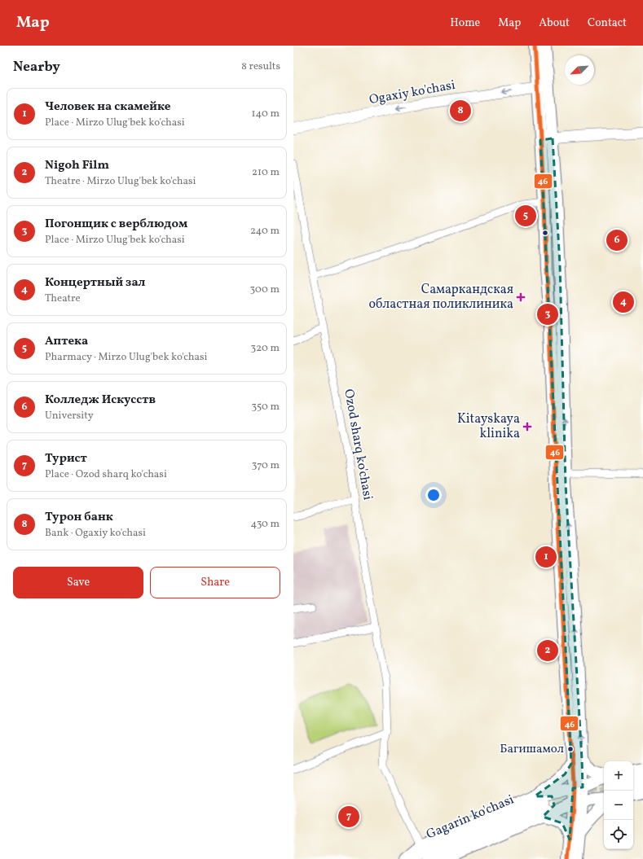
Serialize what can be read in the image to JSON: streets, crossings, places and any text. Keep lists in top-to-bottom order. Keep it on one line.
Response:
{"streets":{"street":["Ogaxiy ko'chasi","Ozod sharq ko'chasi","Gagarin ko'chasi"]},"one_way":["Ogaxiy ko'chasi"],"places":{"health":["Самаркандская областная поликлиника","Kitayskaya klinika"],"other":["Багишамол"]},"lines":["transit line 46"],"north":"bottom left","page":{"header":"Map","nav":["Home","Map","About","Contact"],"heading":["Nearby","8 results"],"list":[{"mark":"1","name":"Человек на скамейке","note":"Place · Mirzo Ulug'bek ko'chasi","value":"140 m"},{"mark":"2","name":"Nigoh Film","note":"Theatre · Mirzo Ulug'bek ko'chasi","value":"210 m"},{"mark":"3","name":"Погонщик с верблюдом","note":"Place · Mirzo Ulug'bek ko'chasi","value":"240 m"},{"mark":"4","name":"Концертный зал","note":"Theatre","value":"300 m"},{"mark":"5","name":"Аптека","note":"Pharmacy · Mirzo Ulug'bek ko'chasi","value":"320 m"},{"mark":"6","name":"Колледж Искусств","note":"University","value":"350 m"},{"mark":"7","name":"Турист","note":"Place · Ozod sharq ko'chasi","value":"370 m"},{"mark":"8","name":"Турон банк","note":"Bank · Ogaxiy ko'chasi","value":"430 m"}],"pins":["8","5","6","4","3","1","2","7"],"buttons":["Save","Share"],"map_buttons":["+","−"]}}
